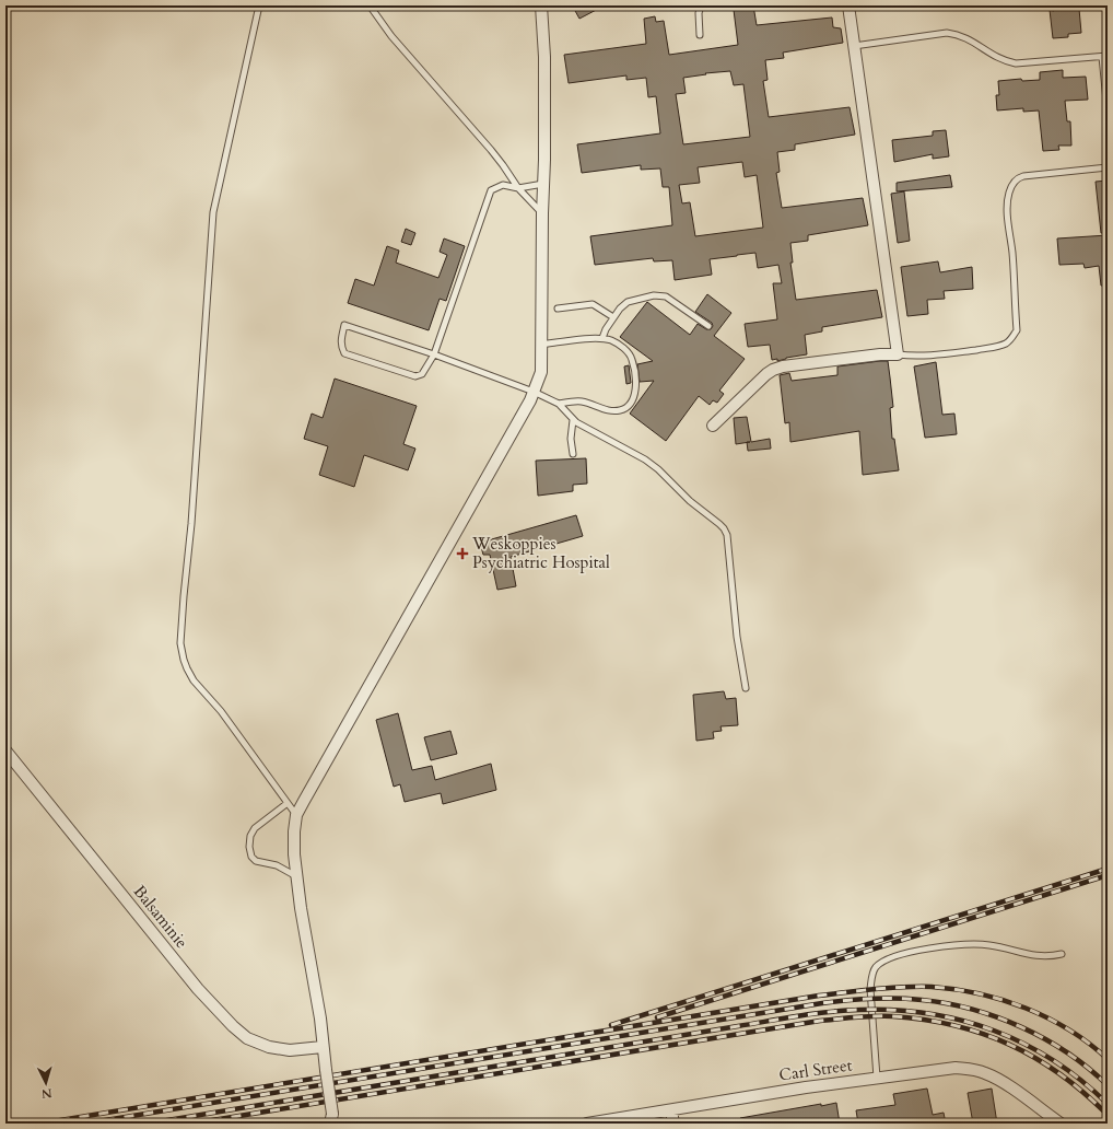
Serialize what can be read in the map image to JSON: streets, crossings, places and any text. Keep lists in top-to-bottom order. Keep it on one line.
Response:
{"streets":{"street":["Balsaminie","Carl Street"]},"places":{"health":["Weskoppies Psychiatric Hospital"]},"north":"bottom"}
